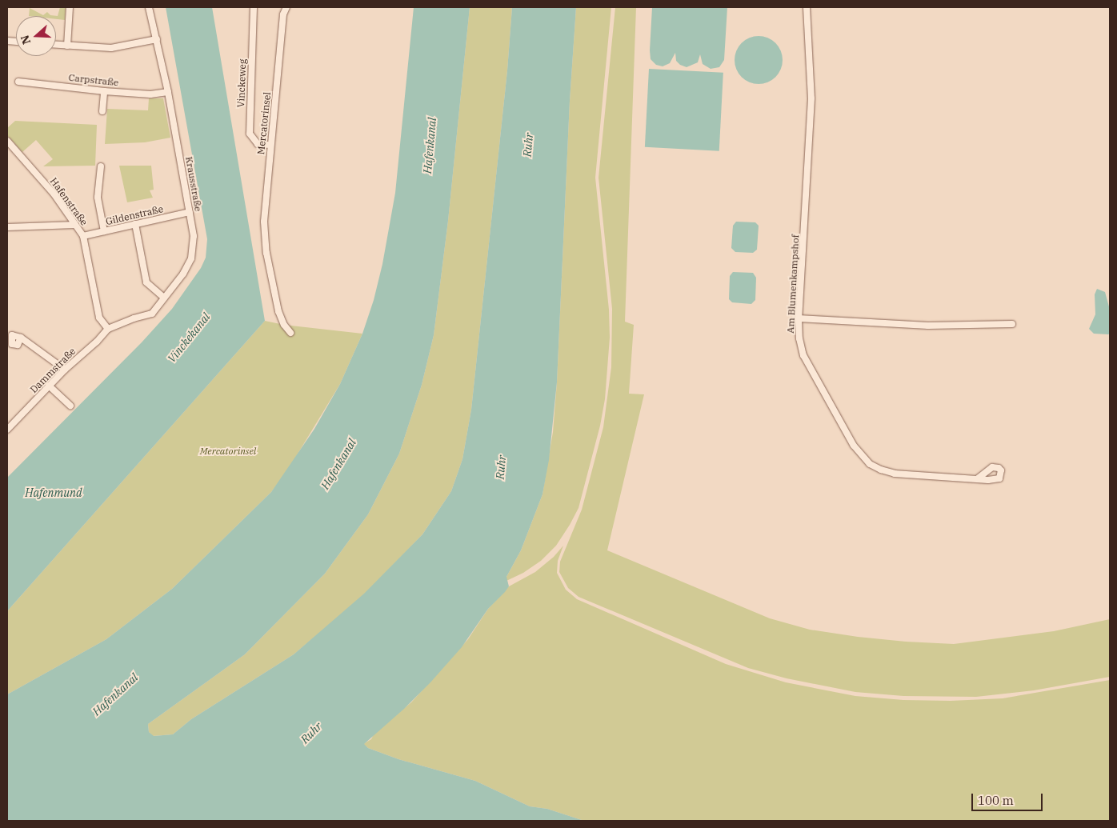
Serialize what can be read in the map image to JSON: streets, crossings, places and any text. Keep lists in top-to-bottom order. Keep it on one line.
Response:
{"streets":{"street":["Carpstraße","Vinckeweg","Mercatorinsel","Krausstraße","Hafenstraße","Gildenstraße","Am Blumenkampshof","Dammstraße"]},"crossings":[["Carpstraße","Krausstraße"],["Vinckeweg","Mercatorinsel"],["Krausstraße","Hafenstraße"],["Krausstraße","Gildenstraße"],["Krausstraße","Dammstraße"],["Hafenstraße","Gildenstraße"],["Hafenstraße","Dammstraße"]],"water":["Ruhr","Hafenkanal","Vinckekanal","Hafenmund"],"parks":["Mercatorinsel"],"scale_bar":"100 m","north":"left"}
